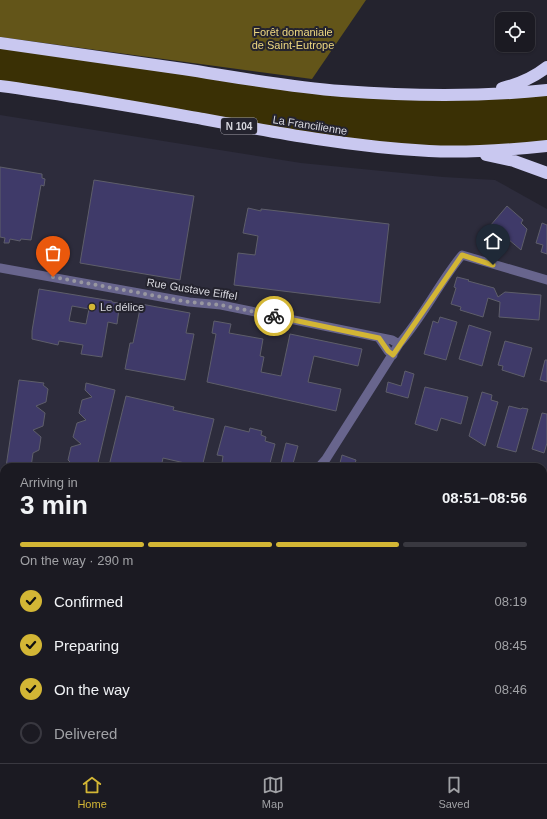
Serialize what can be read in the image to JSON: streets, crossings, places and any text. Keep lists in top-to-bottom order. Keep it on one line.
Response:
{"streets":{"highway":["La Francilienne","N 104"],"street":["Rue Gustave Eiffel"]},"parks":["Forêt domaniale de Saint-Eutrope"],"places":["Le délice"],"page":{"heading":["3 min","Arriving in","08:51–08:56"],"bar":"On the way · 290 m","list":[["Confirmed","08:19"],["Preparing","08:45"],["On the way","08:46"],"Delivered"],"tabs":["Home","Map","Saved"]}}
